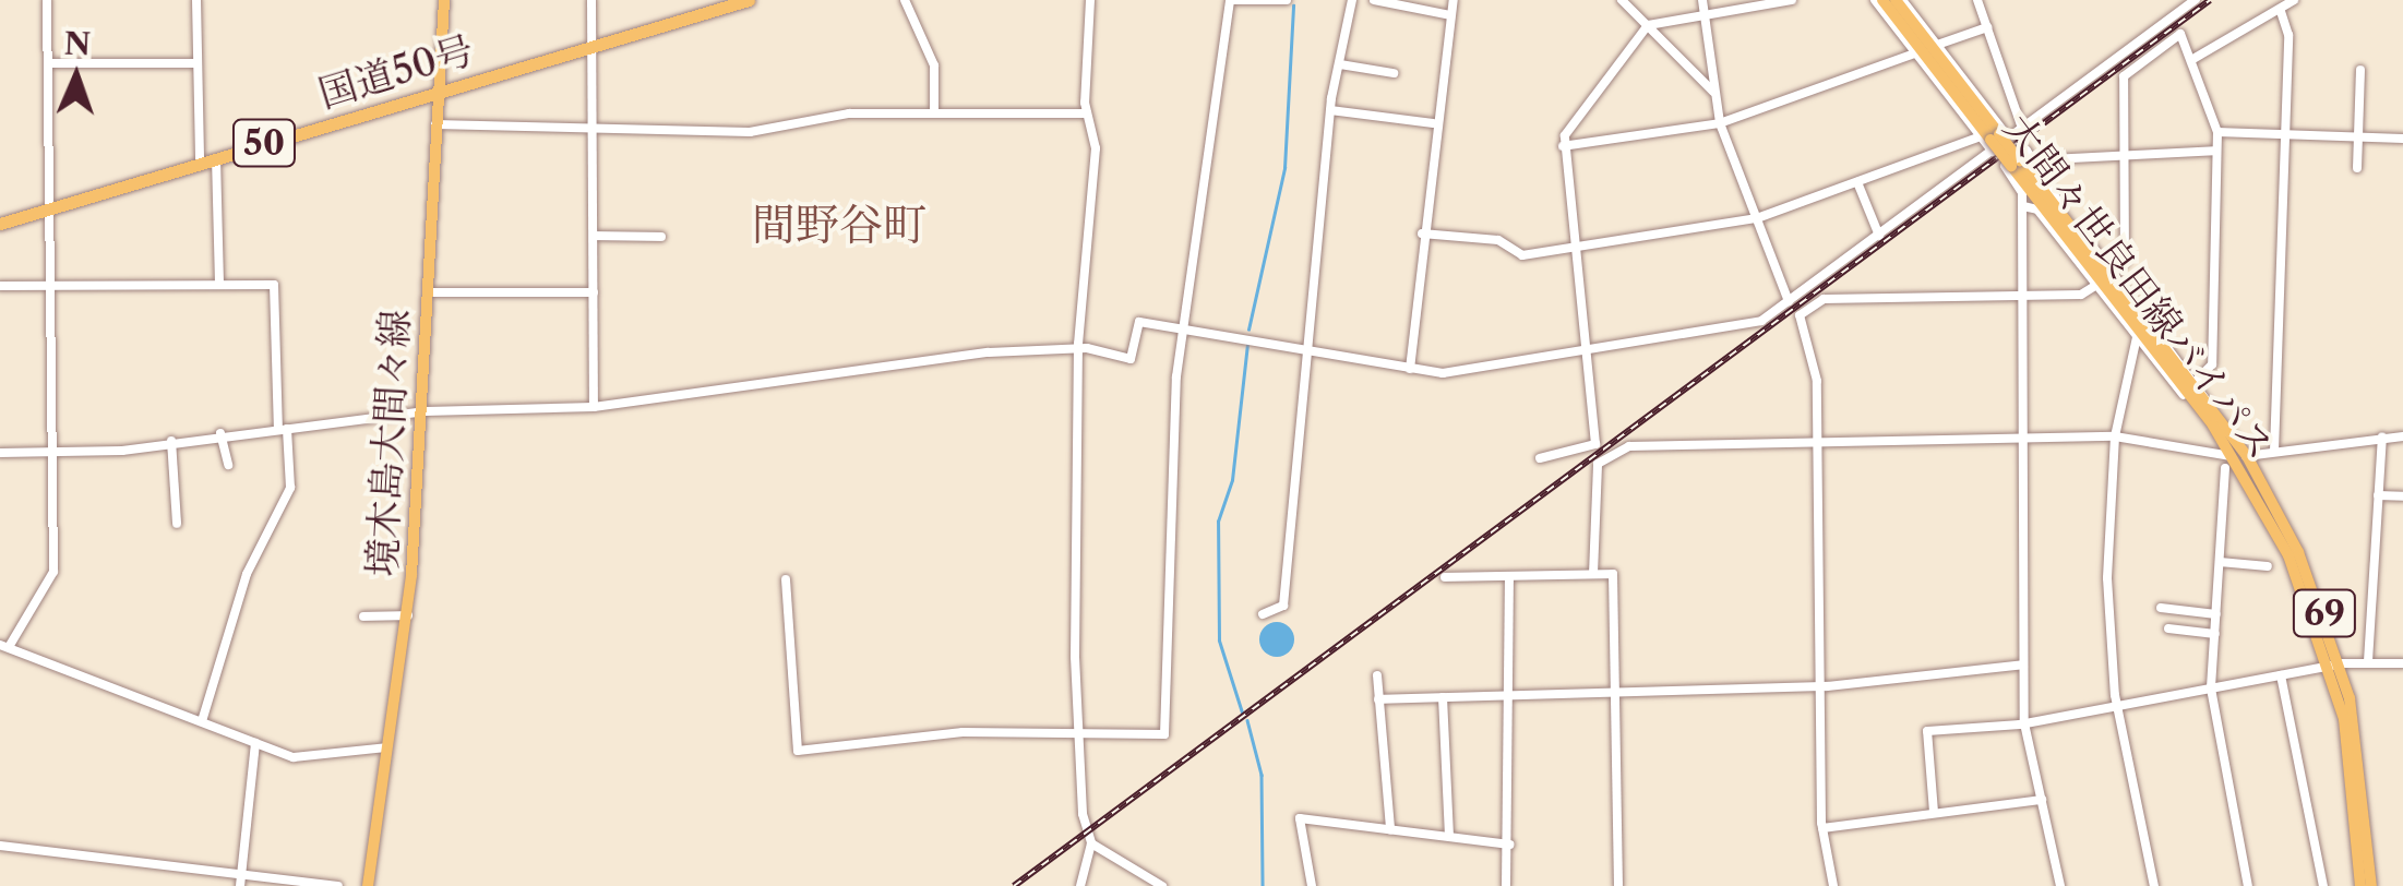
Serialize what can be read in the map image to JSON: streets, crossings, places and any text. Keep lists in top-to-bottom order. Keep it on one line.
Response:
{"streets":{"highway":["国道50号","50"],"main road":["大間々世良田線バイパス","境木島大間々線","69"]},"crossings":[["国道50号","境木島大間々線"]],"districts":["間野谷町"],"north":"top"}
